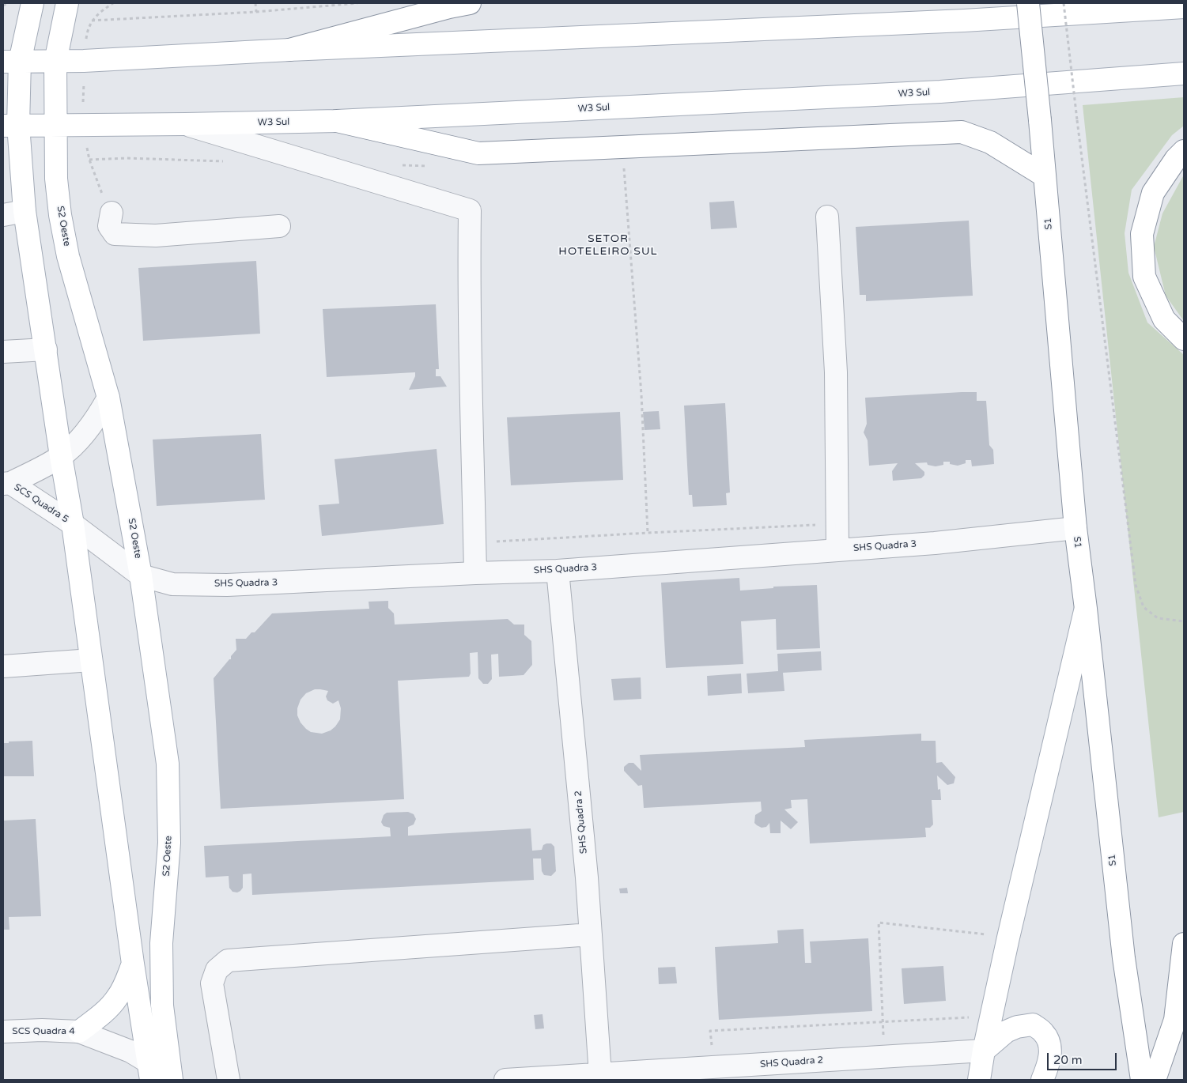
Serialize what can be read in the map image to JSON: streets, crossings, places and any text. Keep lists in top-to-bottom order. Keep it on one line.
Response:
{"streets":{"main road":["W3 Sul","S1","S2 Oeste"],"street":["SCS Quadra 5","SHS Quadra 3","SHS Quadra 2","SCS Quadra 4"]},"crossings":[["W3 Sul","S2 Oeste"],["S1","SHS Quadra 3"],["S2 Oeste","SCS Quadra 5"],["S2 Oeste","SHS Quadra 3"],["S2 Oeste","SCS Quadra 4"],["SCS Quadra 5","SHS Quadra 3"],["SHS Quadra 3","SHS Quadra 2"]],"districts":["SETOR HOTELEIRO SUL"],"scale_bar":"20 m"}
